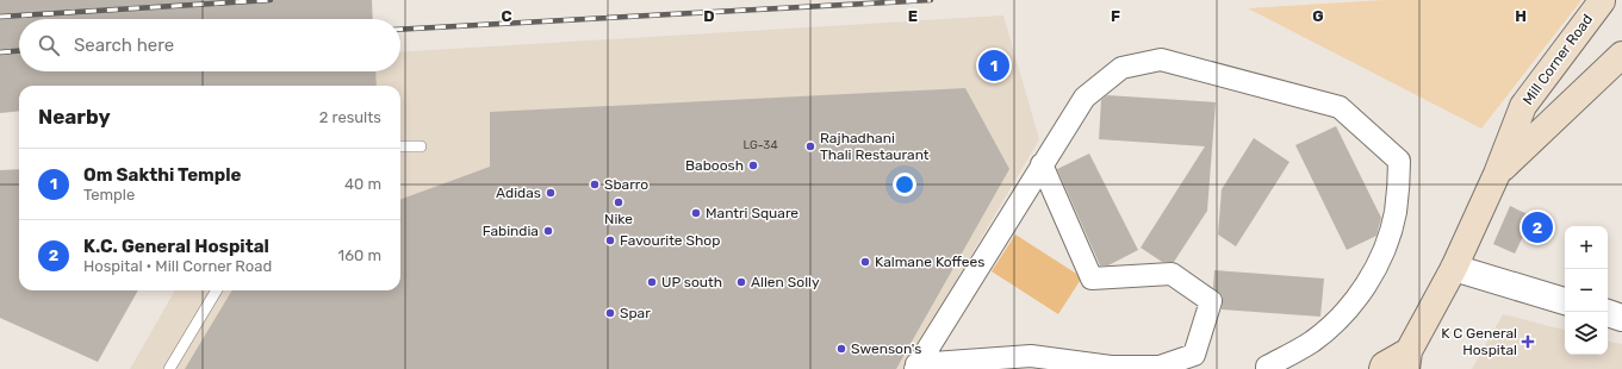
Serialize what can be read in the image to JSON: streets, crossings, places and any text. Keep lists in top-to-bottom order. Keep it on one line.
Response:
{"streets":{"main road":["Mill Corner Road"]},"places":{"other":["Rajhadhani Thali Restaurant","Baboosh","Sbarro","Adidas","Nike","Mantri Square","Fabindia","Favourite Shop","Kalmane Koffees","UP south","Allen Solly","Spar","Swenson's"],"health":["K C General Hospital"]},"house_numbers":["LG-34"],"page":{"search":"Search here","pins":["1","2"],"heading":["Nearby","2 results"],"list":[{"mark":"1","name":"Om Sakthi Temple","note":"Temple","value":"40 m"},{"mark":"2","name":"K.C. General Hospital","note":"Hospital · Mill Corner Road","value":"160 m"}],"map_buttons":["+","−"]},"grid":{"columns":["C","D","E","F","G","H"]}}
